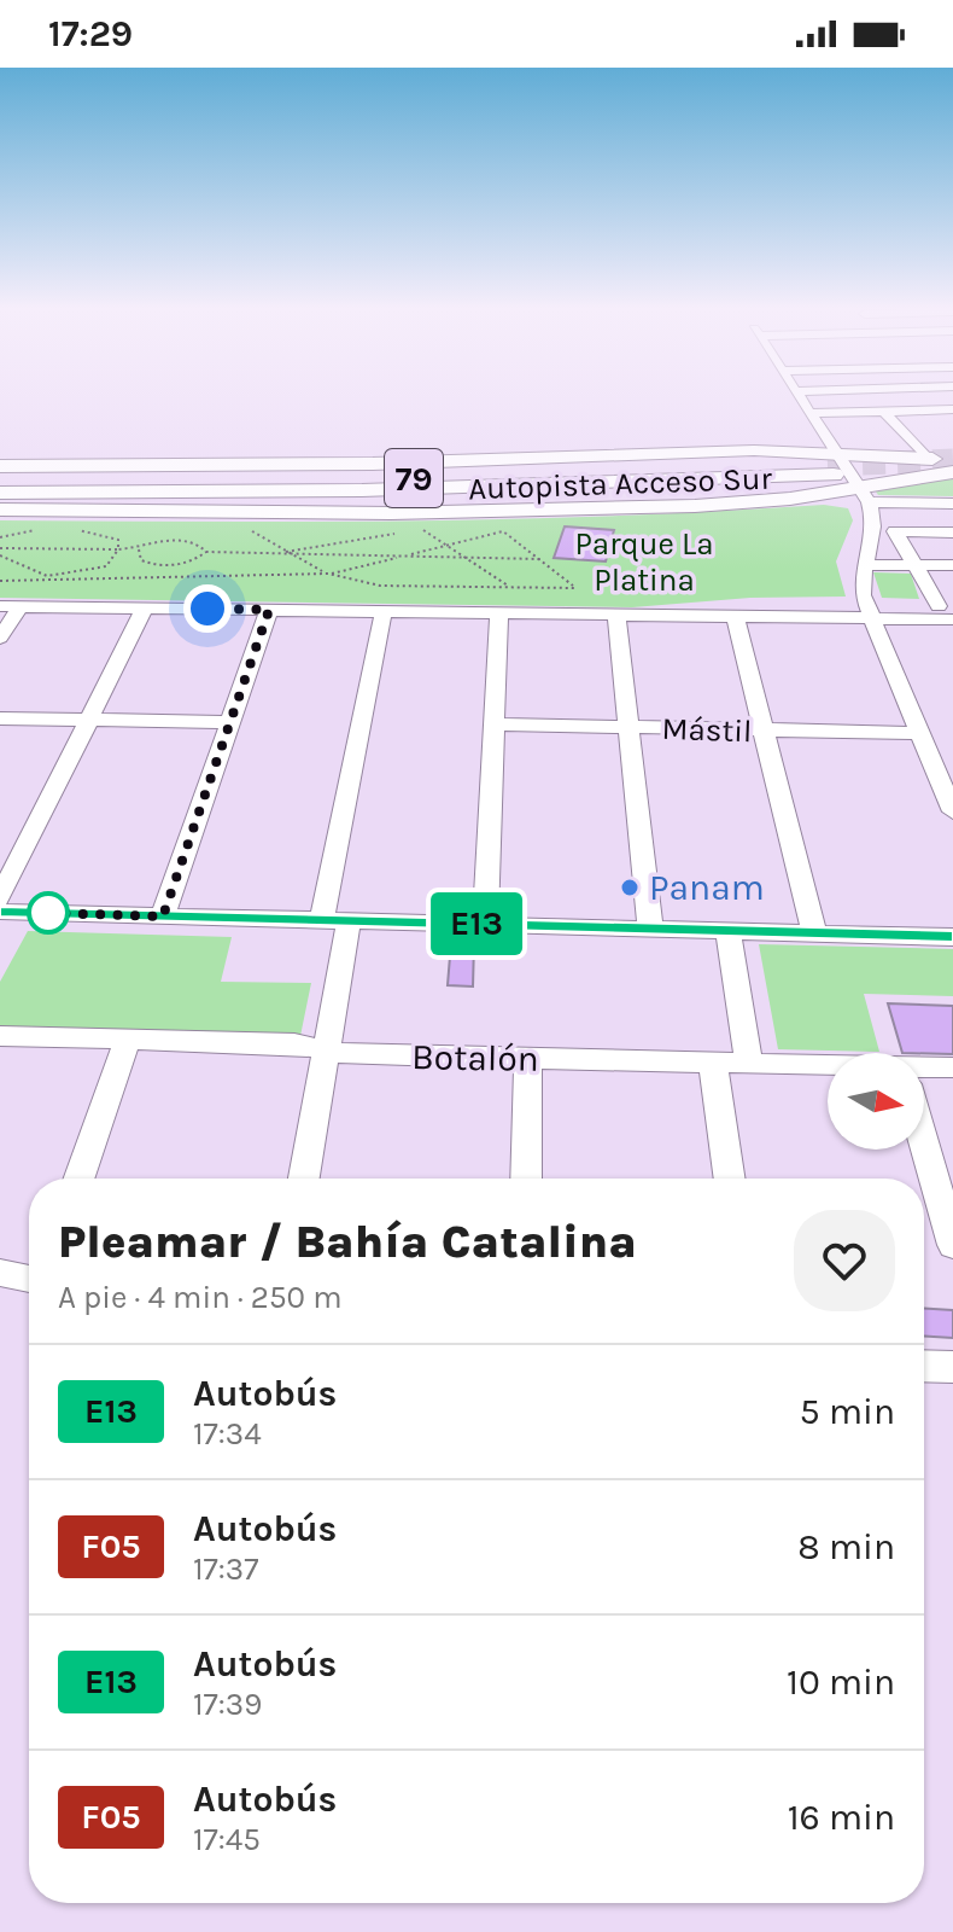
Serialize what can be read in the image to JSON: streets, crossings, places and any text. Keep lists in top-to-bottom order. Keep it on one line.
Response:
{"streets":{"highway":["79","Autopista Acceso Sur"],"street":["Mástil","Botalón"]},"parks":["Parque La Platina"],"places":["Panam"],"lines":["bus line E13"],"north":"right","page":{"status":"17:29","on_map":"E13","heading":["Pleamar / Bahía Catalina","A pie · 4 min · 250 m"],"list":[{"mark":"E13","name":"Autobús","note":"17:34","value":"5 min"},{"mark":"F05","name":"Autobús","note":"17:37","value":"8 min"},{"mark":"E13","name":"Autobús","note":"17:39","value":"10 min"},{"mark":"F05","name":"Autobús","note":"17:45","value":"16 min"}]}}
